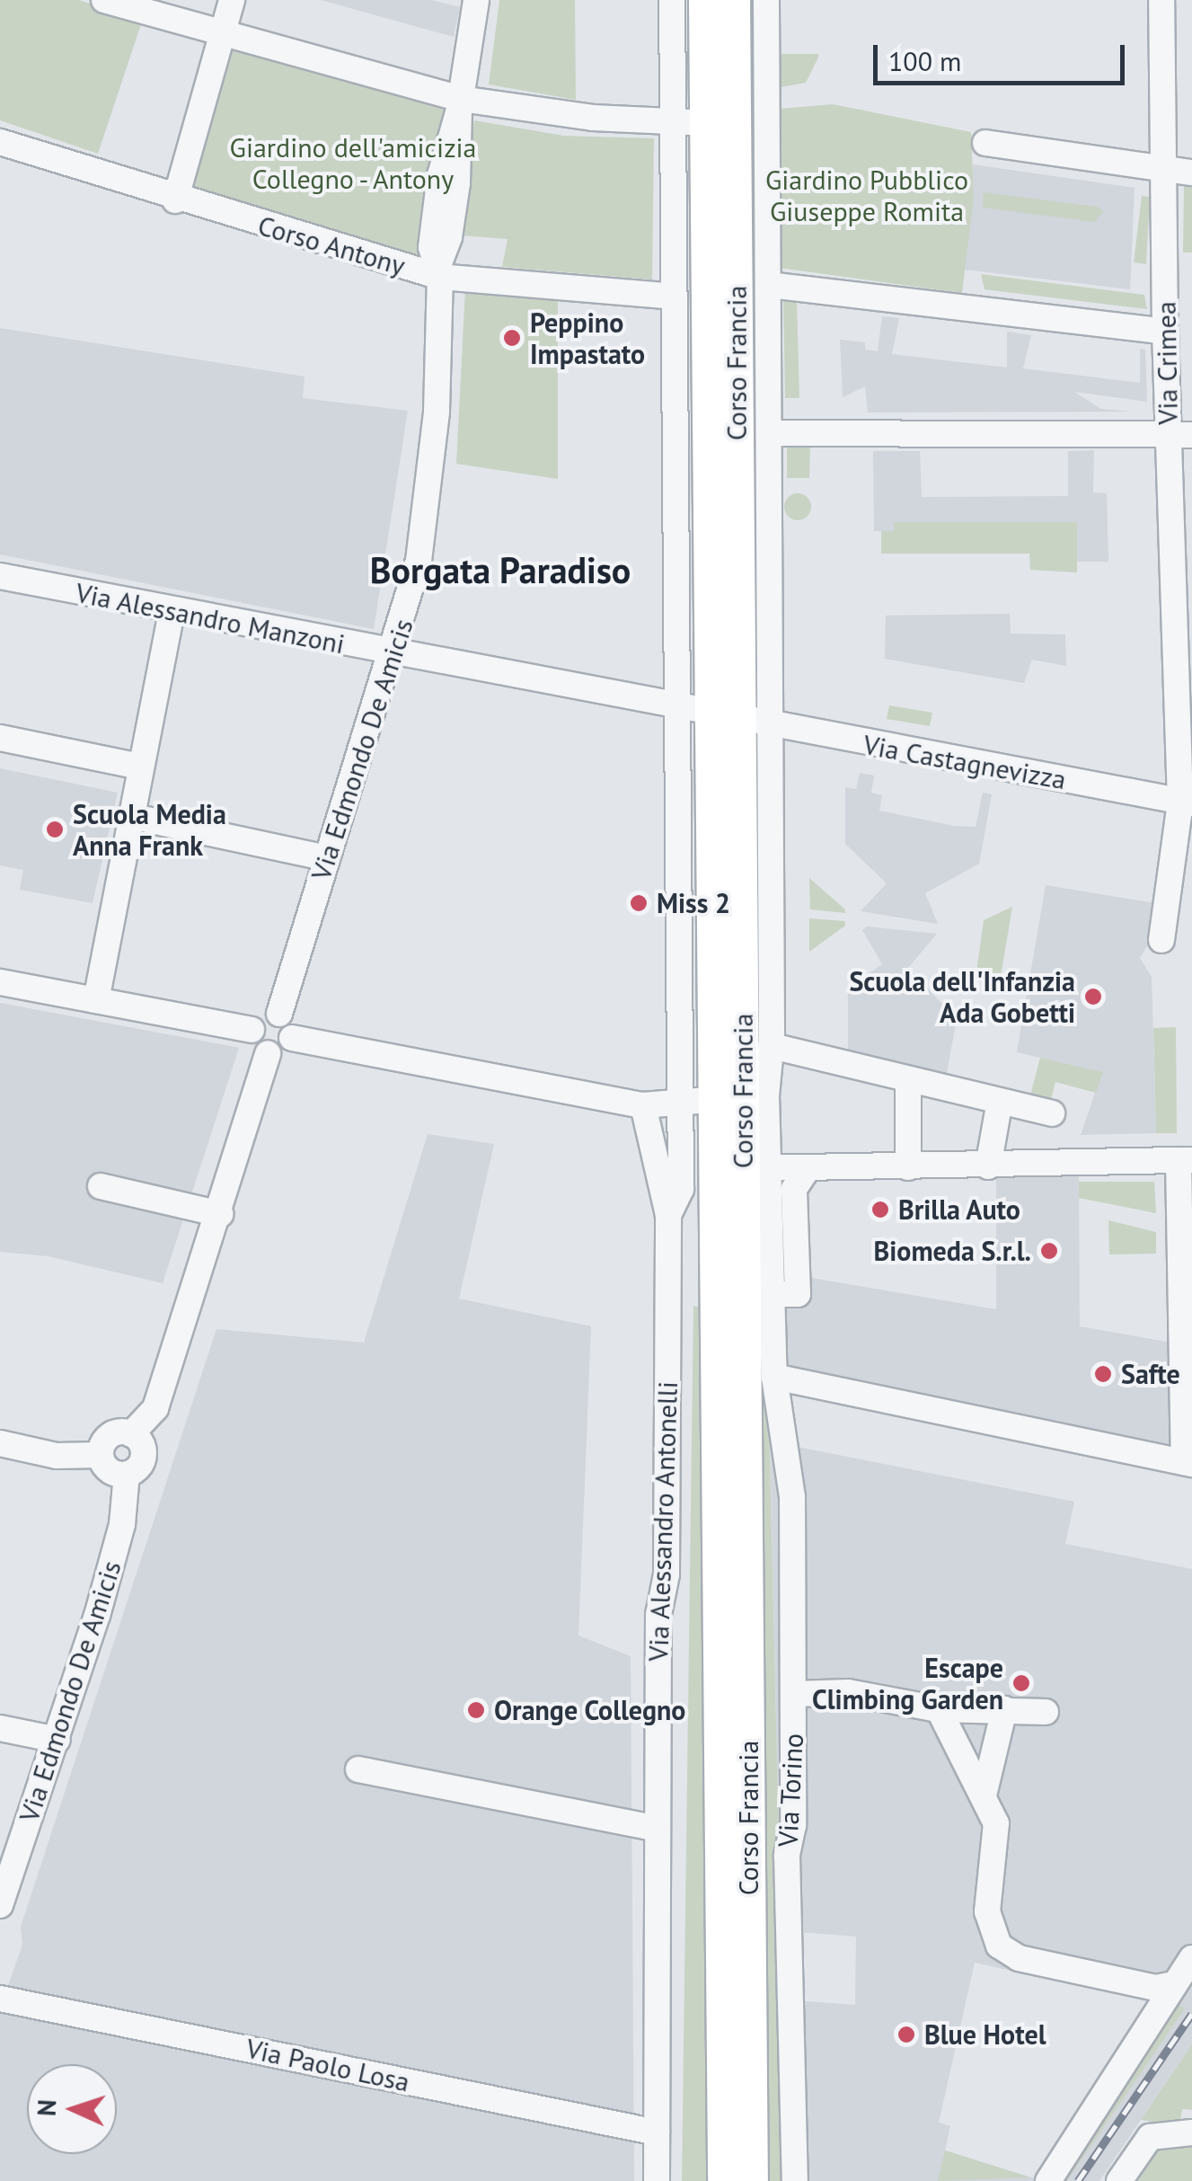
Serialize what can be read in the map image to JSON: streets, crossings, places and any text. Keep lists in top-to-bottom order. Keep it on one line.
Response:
{"streets":{"main road":["Corso Francia"],"street":["Corso Antony","Via Crimea","Via Alessandro Manzoni","Via Edmondo De Amicis","Via Castagnevizza","Via Alessandro Antonelli","Via Torino","Via Paolo Losa"]},"crossings":[["Corso Antony","Corso Francia"],["Corso Antony","Via Edmondo De Amicis"],["Corso Francia","Via Alessandro Manzoni"],["Corso Francia","Via Castagnevizza"],["Corso Francia","Via Alessandro Antonelli"],["Corso Francia","Via Torino"],["Via Crimea","Via Castagnevizza"],["Via Alessandro Manzoni","Via Edmondo De Amicis"],["Via Alessandro Manzoni","Via Castagnevizza"],["Via Alessandro Antonelli","Via Paolo Losa"]],"districts":["Borgata Paradiso"],"parks":["Giardino dell'amicizia Collegno - Antony","Giardino Pubblico Giuseppe Romita"],"places":["Peppino Impastato","Scuola Media Anna Frank","Miss 2","Scuola dell'Infanzia Ada Gobetti","Brilla Auto","Biomeda S.r.l.","Safte","Escape Climbing Garden","Orange Collegno","Blue Hotel"],"scale_bar":"100 m","north":"left"}
